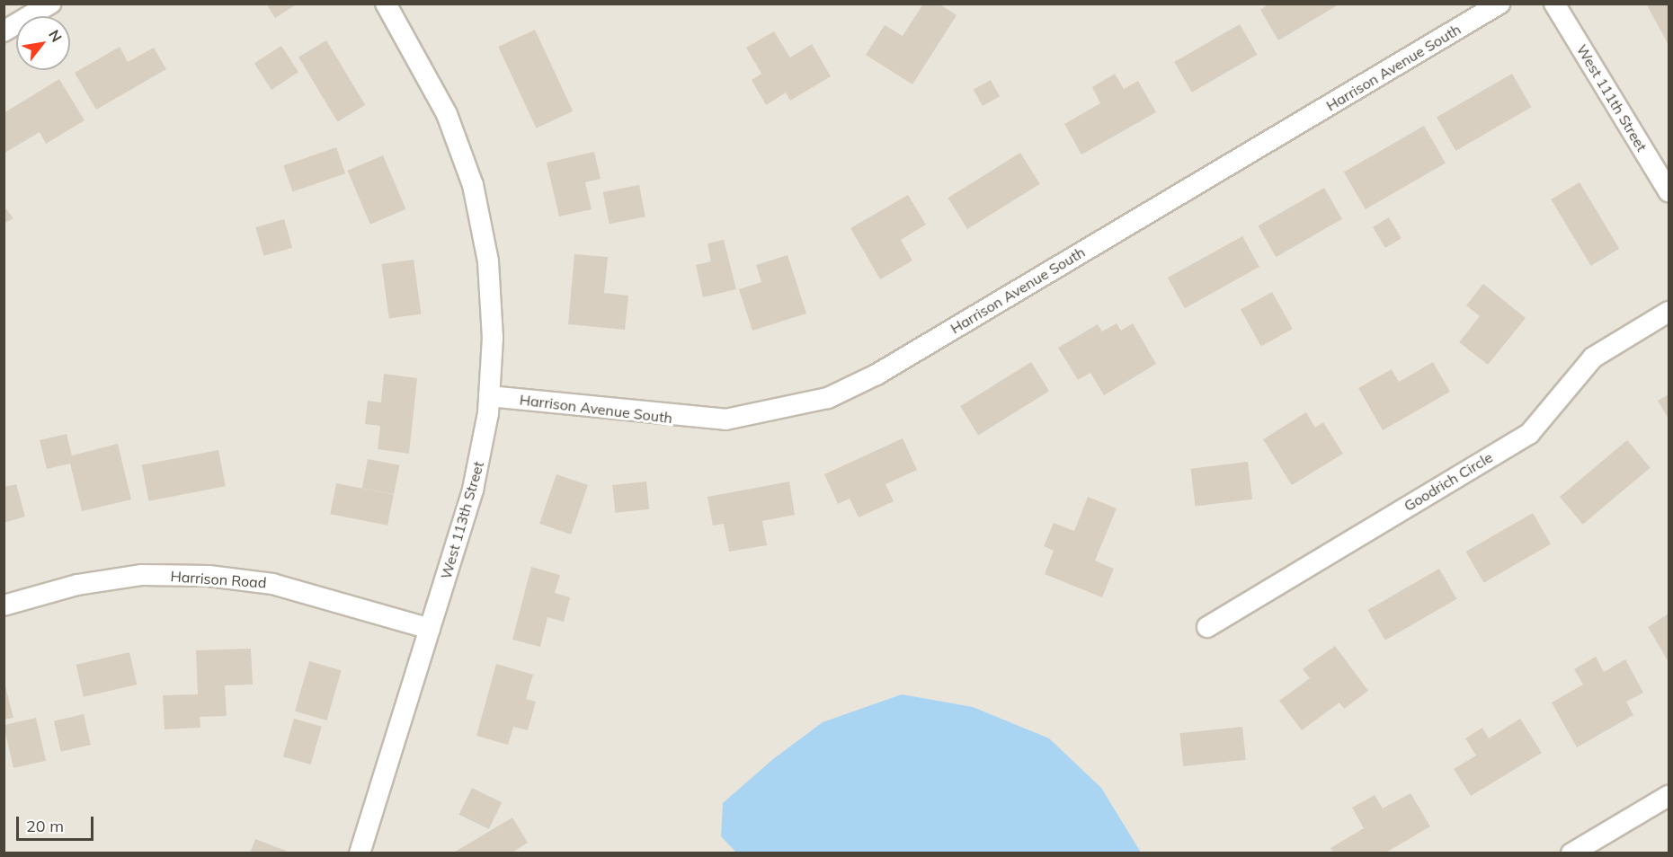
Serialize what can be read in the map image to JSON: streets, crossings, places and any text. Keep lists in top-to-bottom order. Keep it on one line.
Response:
{"streets":{"street":["Harrison Avenue South","West 111th Street","Goodrich Circle","West 113th Street","Harrison Road"]},"crossings":[["Harrison Avenue South","West 113th Street"],["West 113th Street","Harrison Road"]],"scale_bar":"20 m","north":"top right"}
